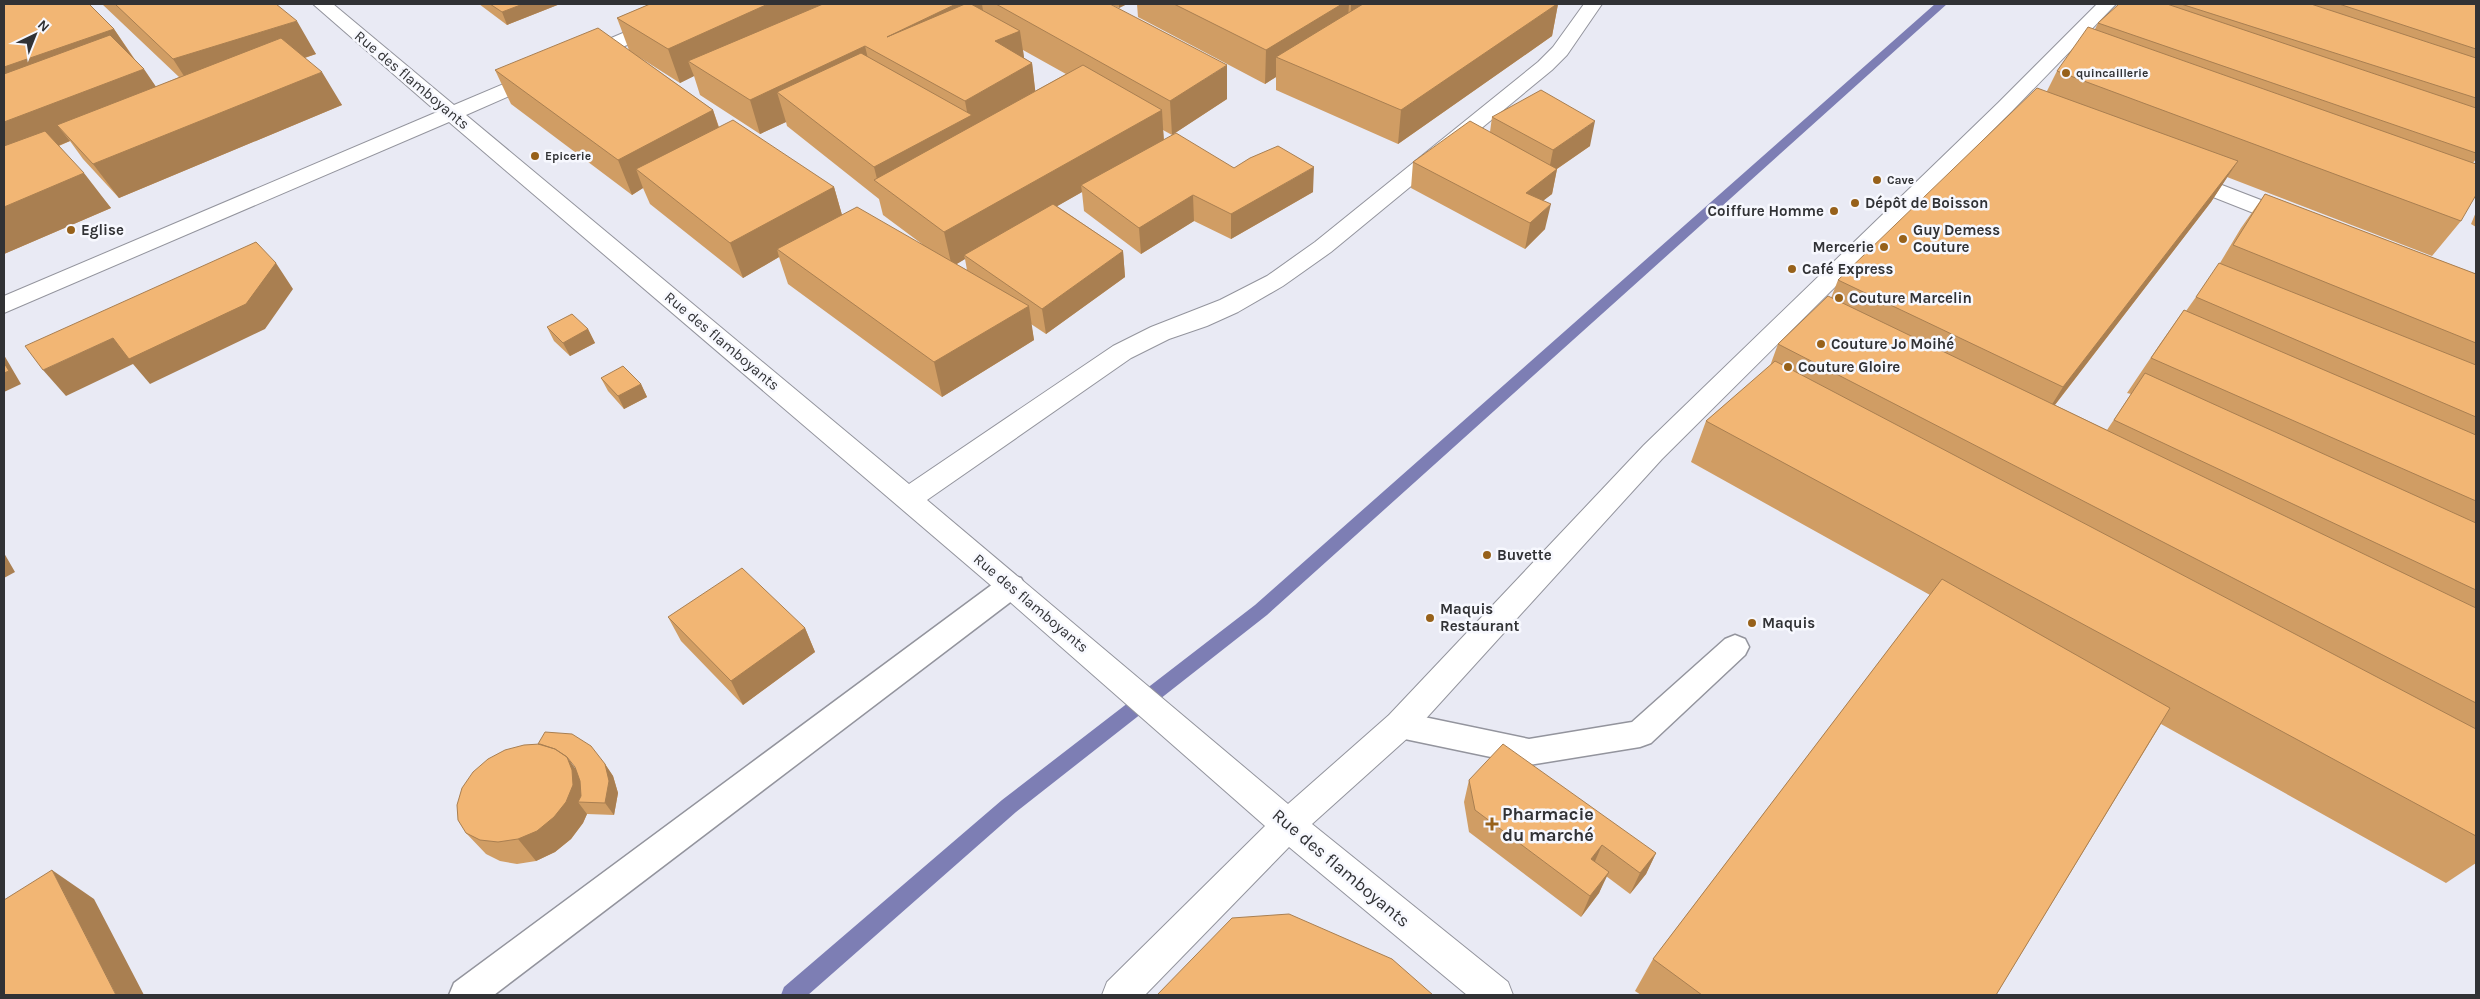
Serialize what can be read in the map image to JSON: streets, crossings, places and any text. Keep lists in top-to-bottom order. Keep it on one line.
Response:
{"streets":{"street":["Rue des flamboyants"]},"places":{"other":["quincaillerie","Epicerie","Cave","Dépôt de Boisson","Coiffure Homme","Eglise","Guy Demess Couture","Mercerie","Café Express","Couture Marcelin","Couture Jo Moihé","Couture Gloire","Buvette","Maquis Restaurant","Maquis"],"health":["Pharmacie du marché"]},"north":"top right"}
